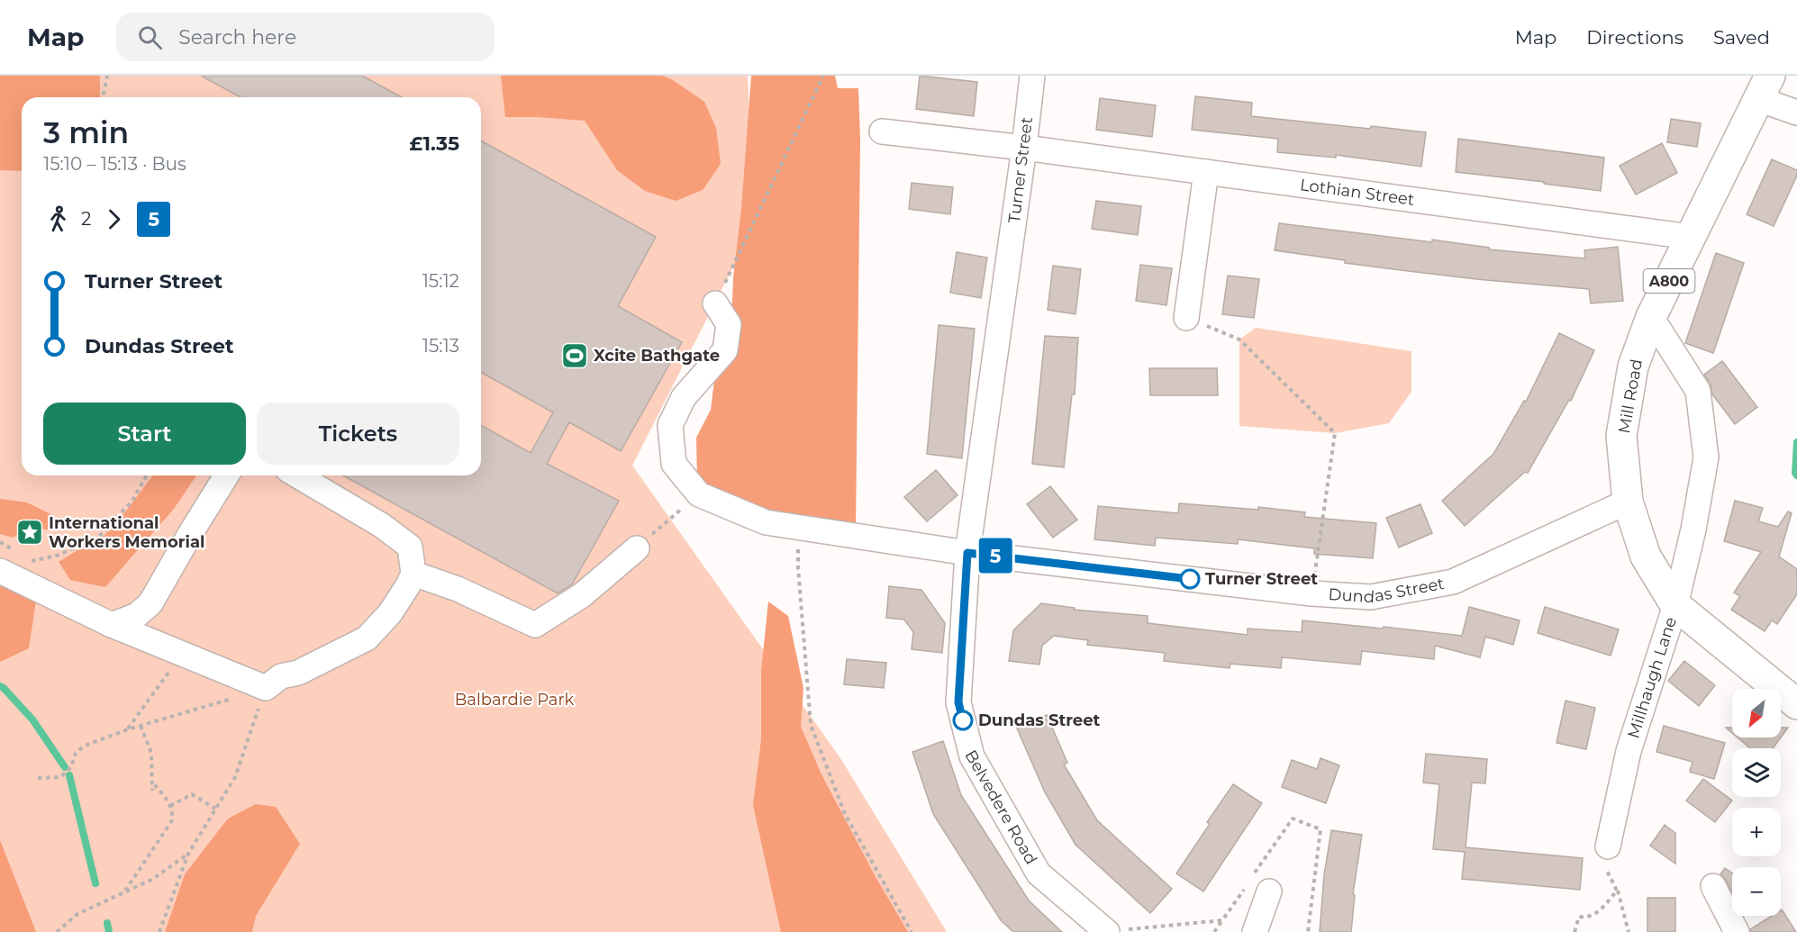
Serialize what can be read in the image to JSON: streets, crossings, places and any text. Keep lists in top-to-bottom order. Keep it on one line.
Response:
{"streets":{"main road":["A800","Mill Road"],"street":["Turner Street","Lothian Street","Dundas Street","Millhaugh Lane","Belvedere Road"]},"crossings":[["Turner Street","Lothian Street"],["Turner Street","Dundas Street"],["Turner Street","Belvedere Road"],["Lothian Street","Mill Road"],["A800","Mill Road"],["A800","Millhaugh Lane"],["Mill Road","Dundas Street"],["Mill Road","Millhaugh Lane"],["Dundas Street","Belvedere Road"]],"parks":["Balbardie Park"],"places":{"sports":["Xcite Bathgate"],"place":["International Workers Memorial"],"other":["Turner Street","Dundas Street"]},"lines":["bus line 5"],"north":"bottom left","page":{"header":"Map","search":"Search here","nav":["Map","Directions","Saved"],"on_map":"5","heading":["3 min","15:10 – 15:13 · Bus","£1.35"],"legs":["2","5"],"list":[{"name":"Turner Street","value":"15:12"},{"name":"Dundas Street","value":"15:13"}],"buttons":["Start","Tickets"],"map_buttons":["+","−"]}}
